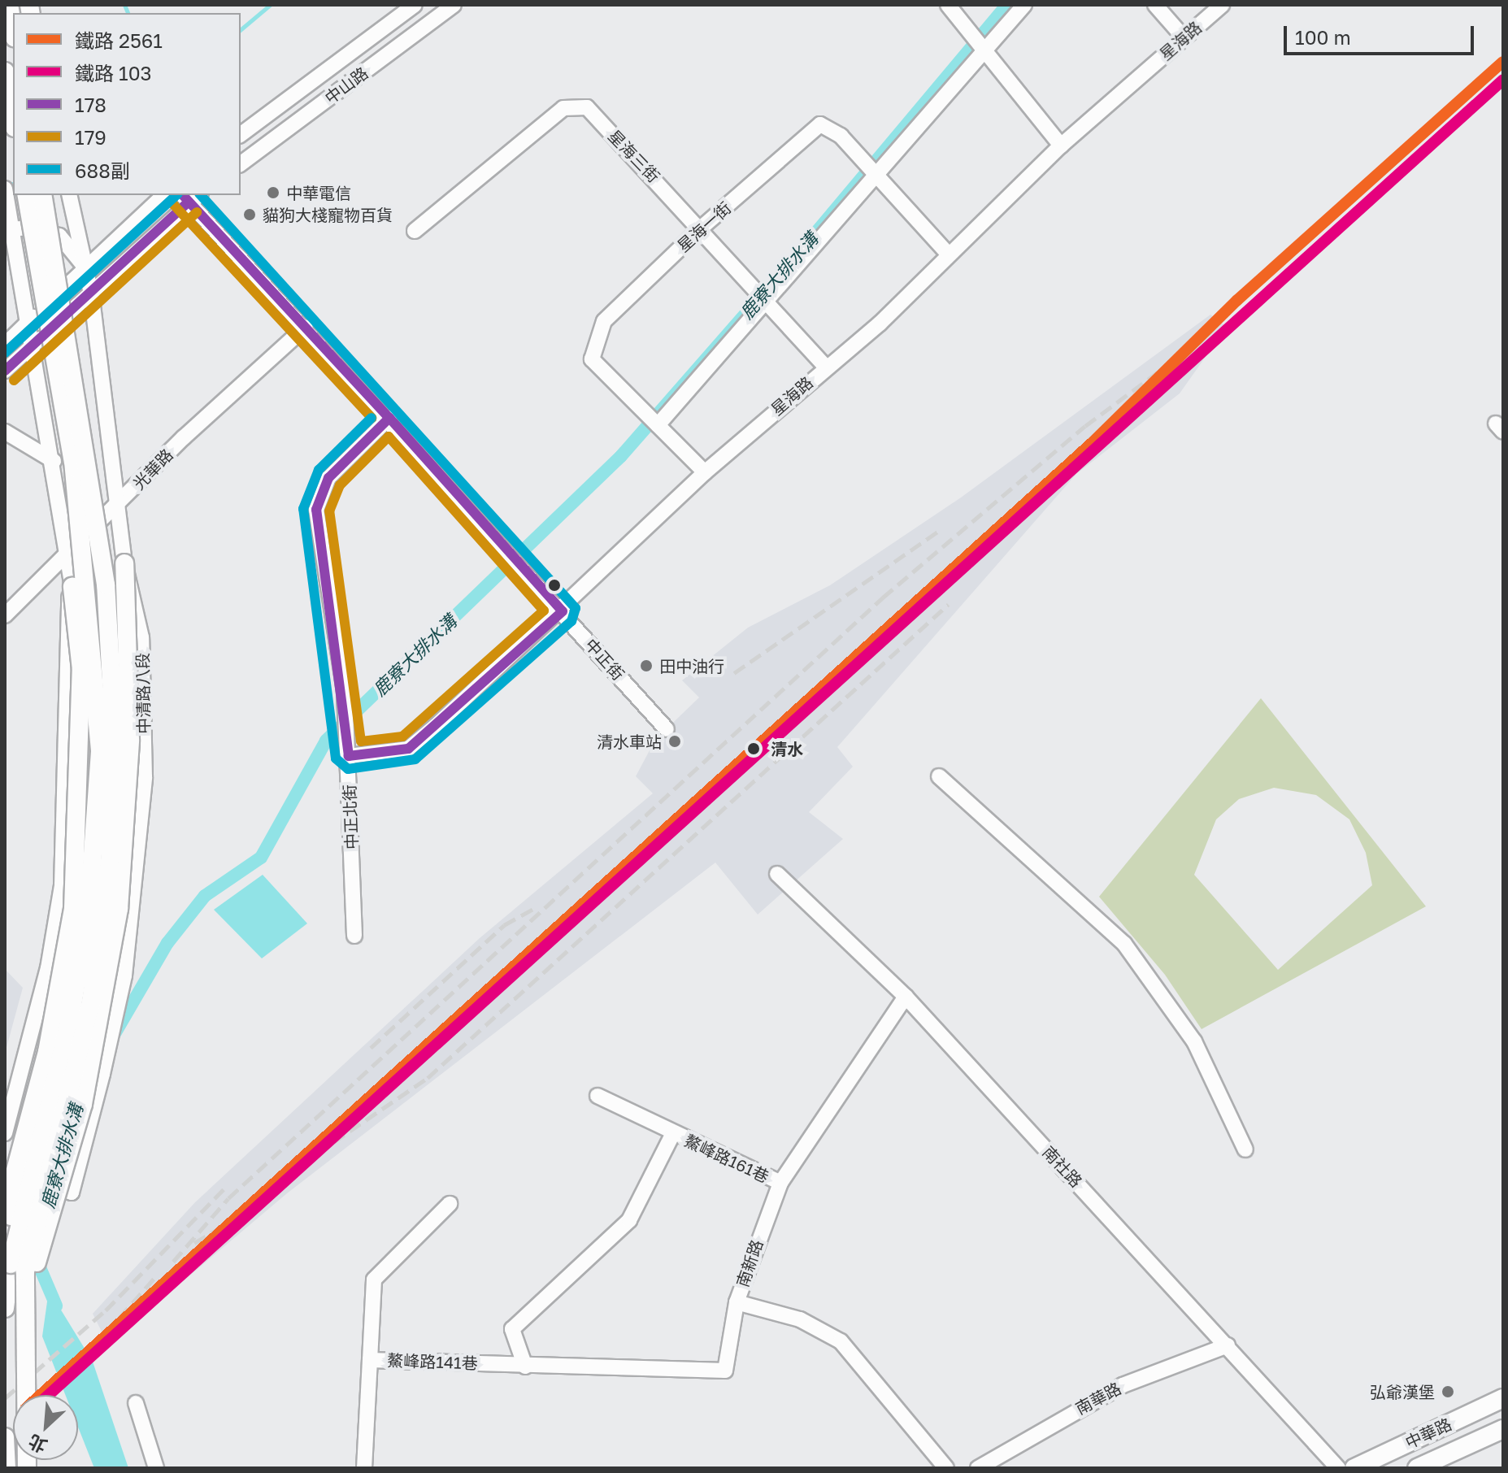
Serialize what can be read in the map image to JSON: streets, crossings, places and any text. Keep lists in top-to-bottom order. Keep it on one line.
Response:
{"streets":{"main road":["中華路"],"street":["星海路","中山路","星海三街","星海一街","光華路","中正街","中清路八段","中正北街","鰲峰路161巷","南社路","南新路","鰲峰路141巷","南華路"]},"crossings":[["星海路","星海三街"],["星海路","星海一街"],["星海路","中正街"],["星海路","中正北街"],["星海三街","星海一街"],["光華路","中清路八段"],["中正街","中正北街"],["鰲峰路161巷","南新路"],["鰲峰路161巷","鰲峰路141巷"],["南社路","南新路"],["南社路","南華路"],["南新路","鰲峰路141巷"]],"water":["鹿寮大排水溝"],"places":["中華電信","貓狗大棧寵物百貨","田中油行","清水車站","清水","弘爺漢堡"],"lines":["rail line 2561","rail line 103","transit line 178","transit line 688副","transit line 179"],"legend":["鐵路 2561","鐵路 103","178","179","688副"],"scale_bar":"100 m","north":"bottom left"}
